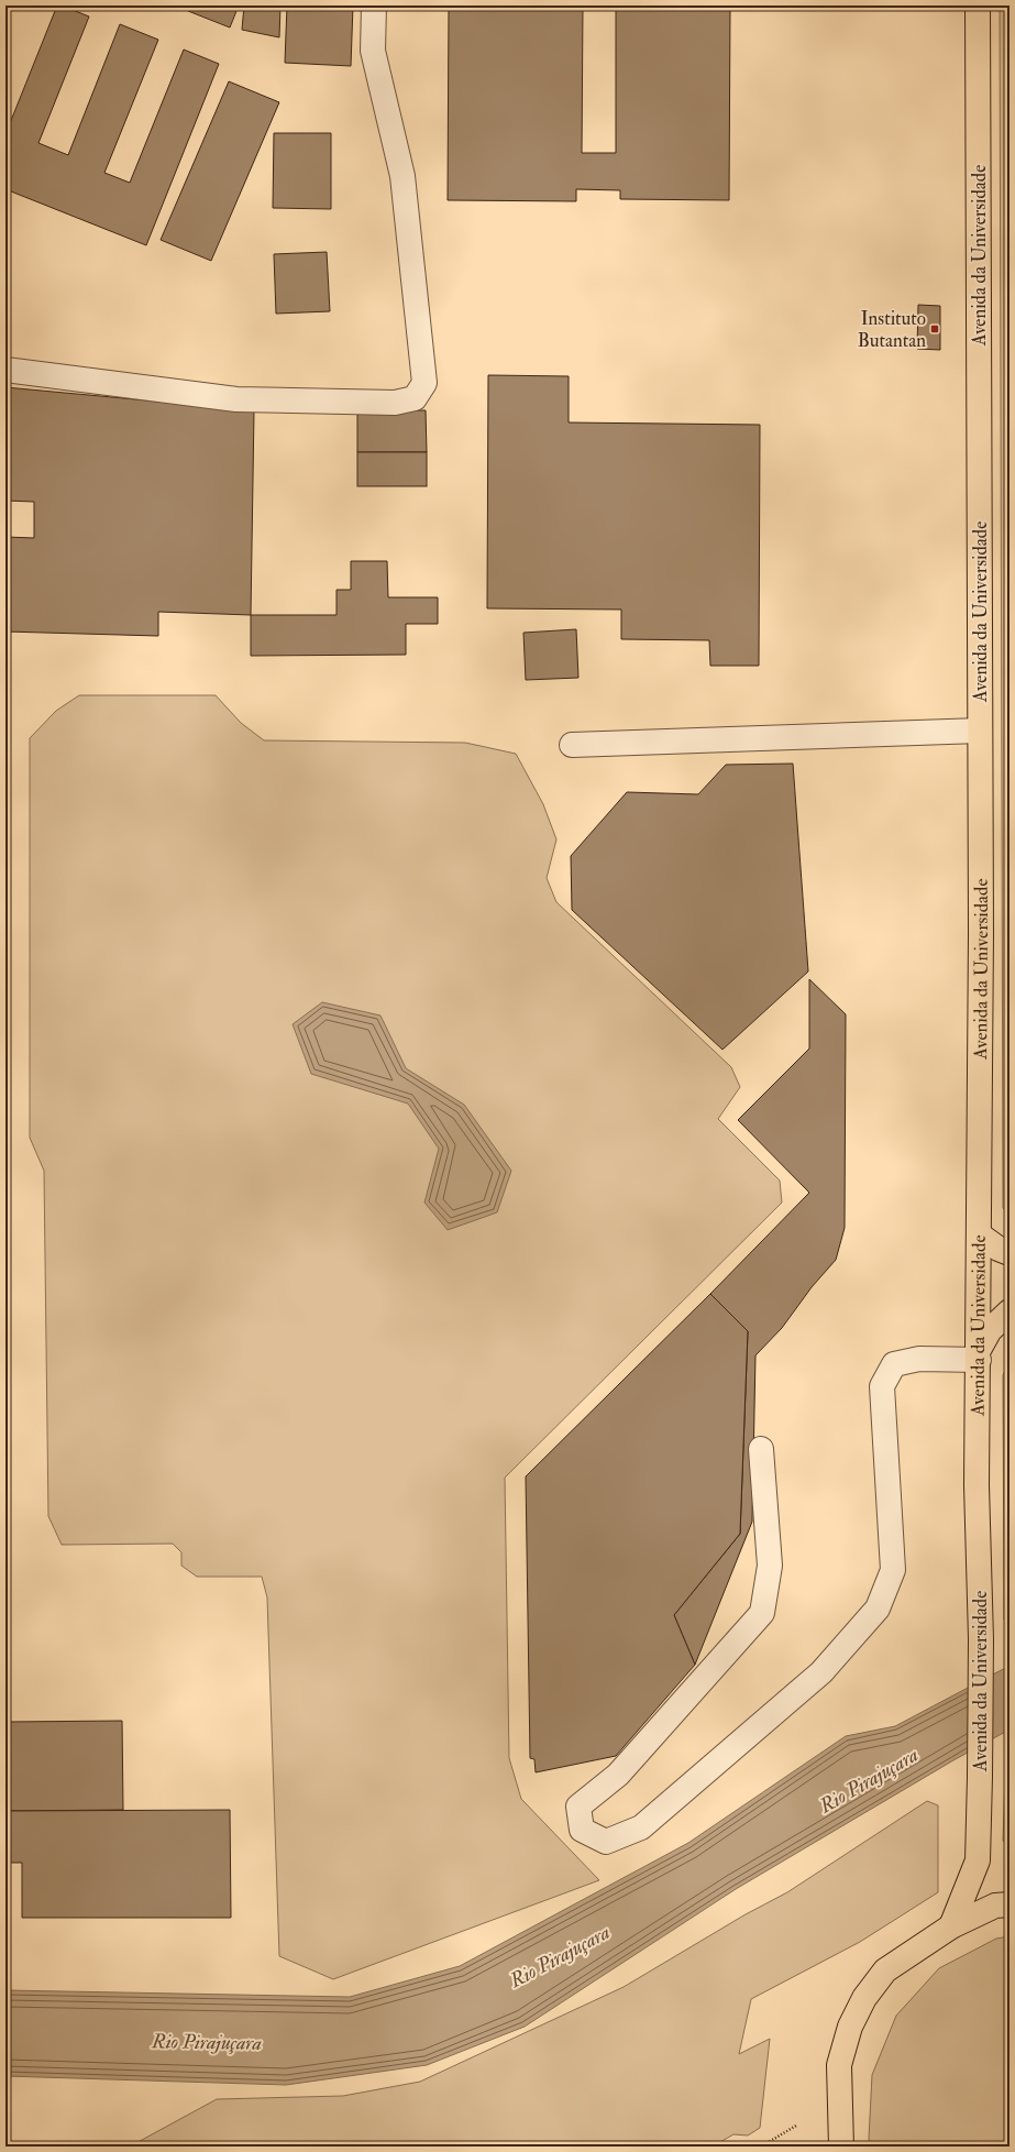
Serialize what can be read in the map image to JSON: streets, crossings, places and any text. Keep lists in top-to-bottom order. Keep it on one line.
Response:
{"streets":{"main road":["Avenida da Universidade"]},"water":["Rio Pirajuçara"],"places":{"transit":["Instituto Butantan"]}}
